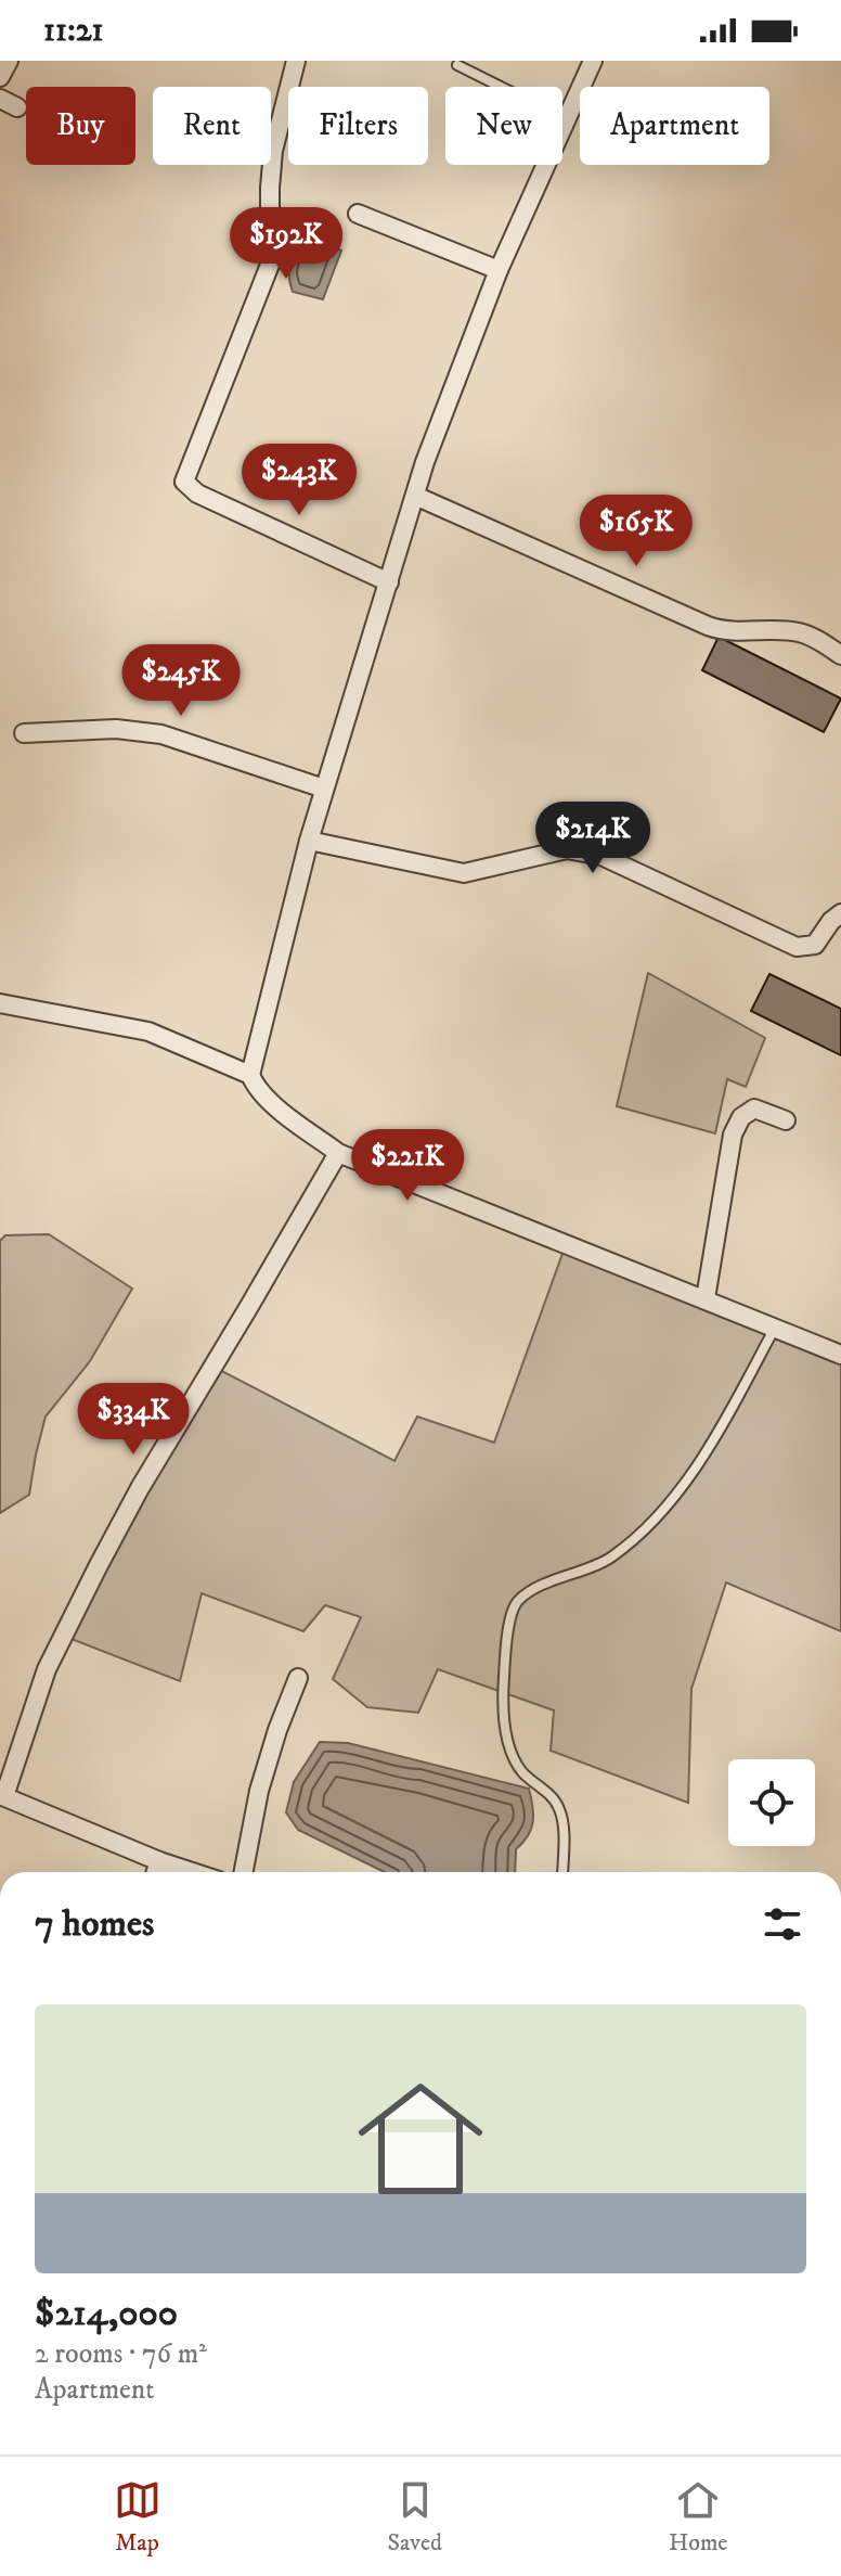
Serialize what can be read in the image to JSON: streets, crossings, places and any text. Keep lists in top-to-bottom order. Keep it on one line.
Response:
{"page":{"status":"11:21","chip":["Buy","Rent","Filters","New","Apartment"],"price":["$192K","$243K","$165K","$245K","$214K","$221K","$334K"],"heading":"7 homes","list":[{"name":"$214,000","note":"2 rooms · 76 m² · Apartment"}],"tabs":["Map","Saved","Home"]}}
